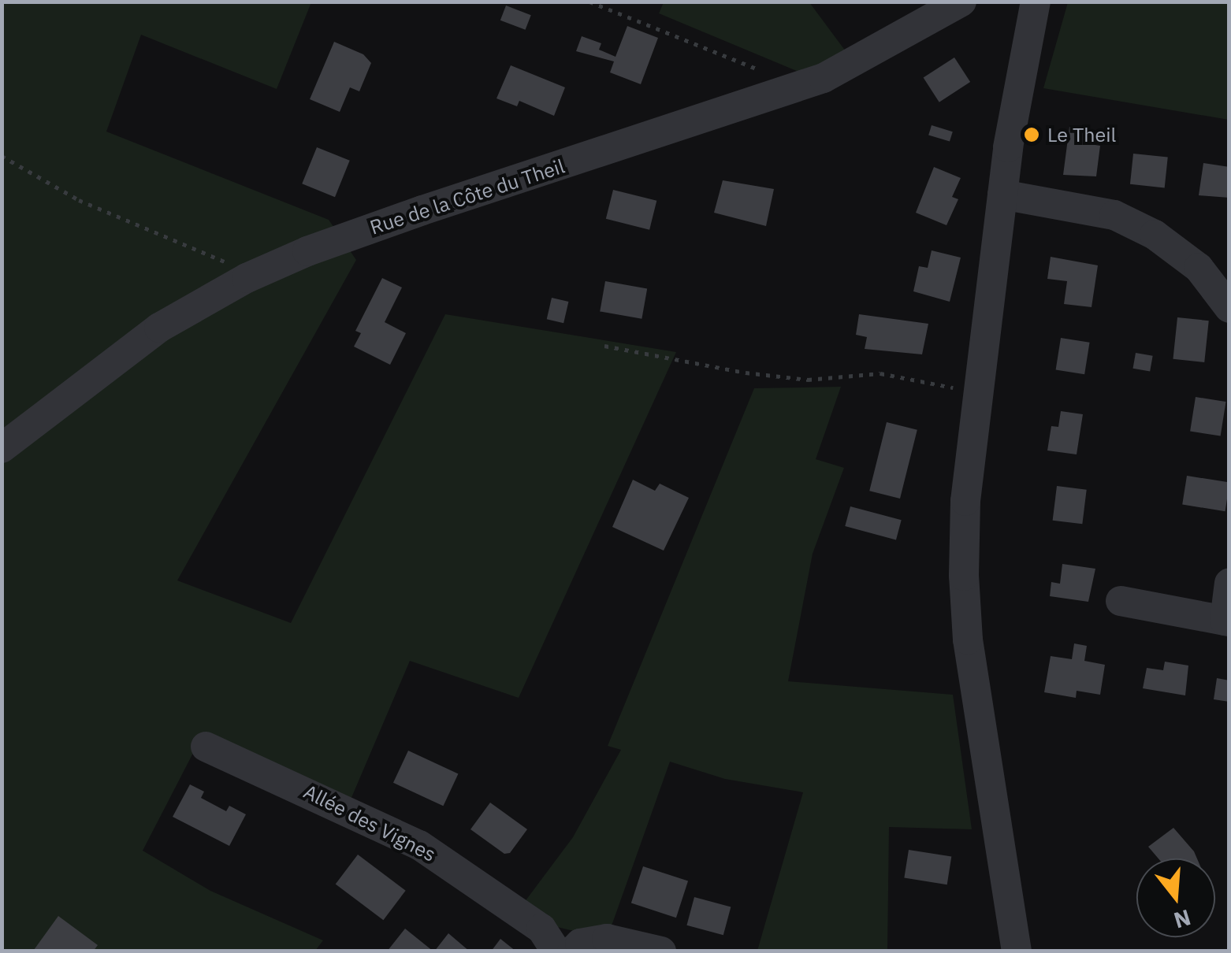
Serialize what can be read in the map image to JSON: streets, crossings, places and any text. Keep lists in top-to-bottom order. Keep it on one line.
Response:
{"streets":{"street":["Rue de la Côte du Theil","Allée des Vignes"]},"places":["Le Theil"],"north":"bottom"}
